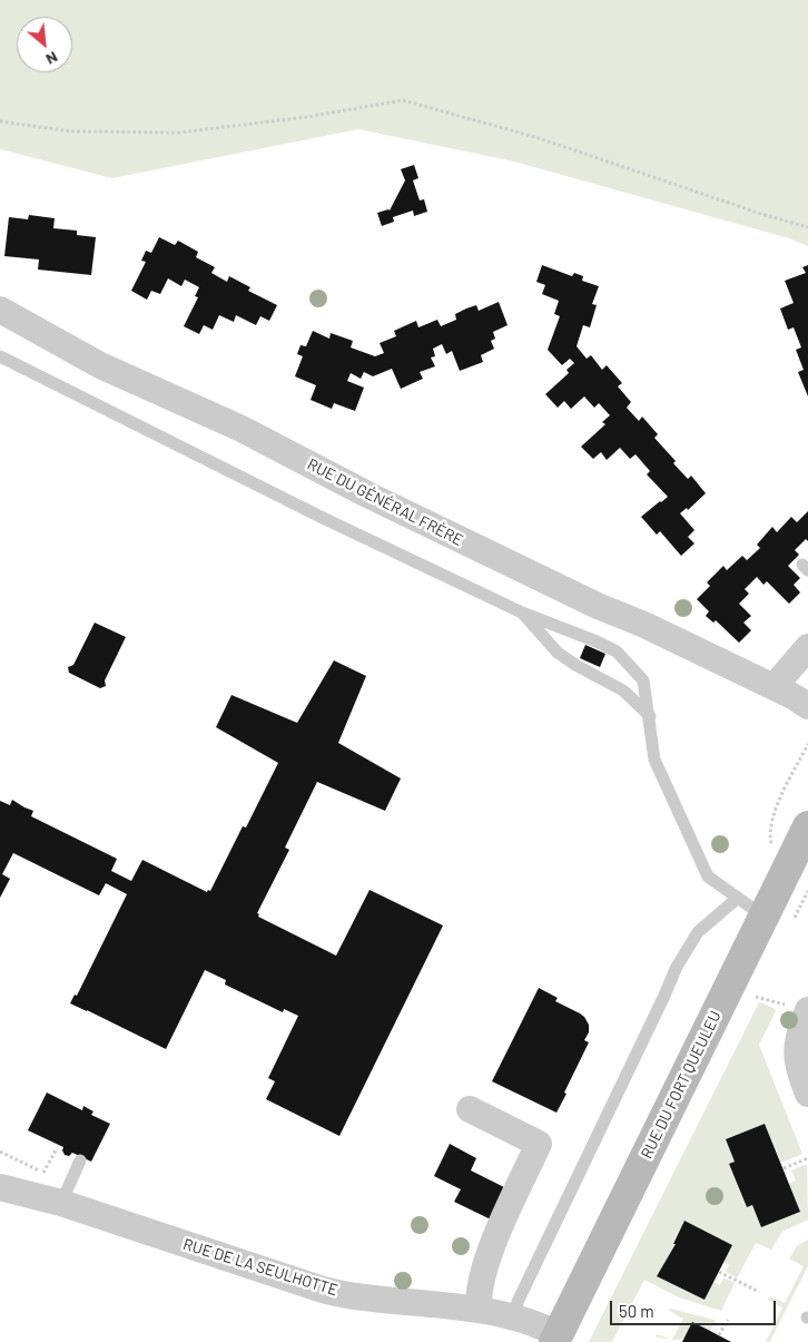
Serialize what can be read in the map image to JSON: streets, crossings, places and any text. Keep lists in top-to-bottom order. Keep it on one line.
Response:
{"streets":{"street":["RUE DU GÉNÉRAL FRÈRE","RUE DU FORT QUEULEU","RUE DE LA SEULHOTTE"]},"crossings":[["RUE DU FORT QUEULEU","RUE DE LA SEULHOTTE"]],"scale_bar":"50 m","north":"bottom right"}
